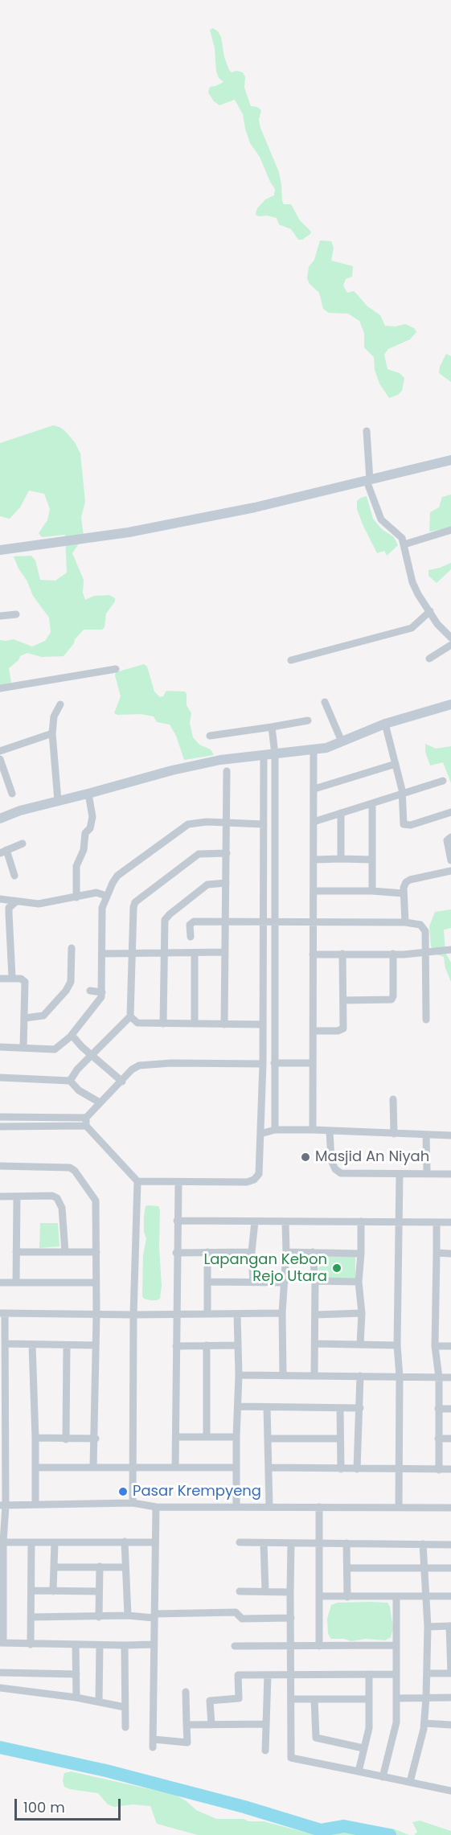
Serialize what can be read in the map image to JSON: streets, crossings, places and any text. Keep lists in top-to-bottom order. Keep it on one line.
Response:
{"places":["Masjid An Niyah","Lapangan Kebon Rejo Utara","Pasar Krempyeng"],"scale_bar":"100 m"}
